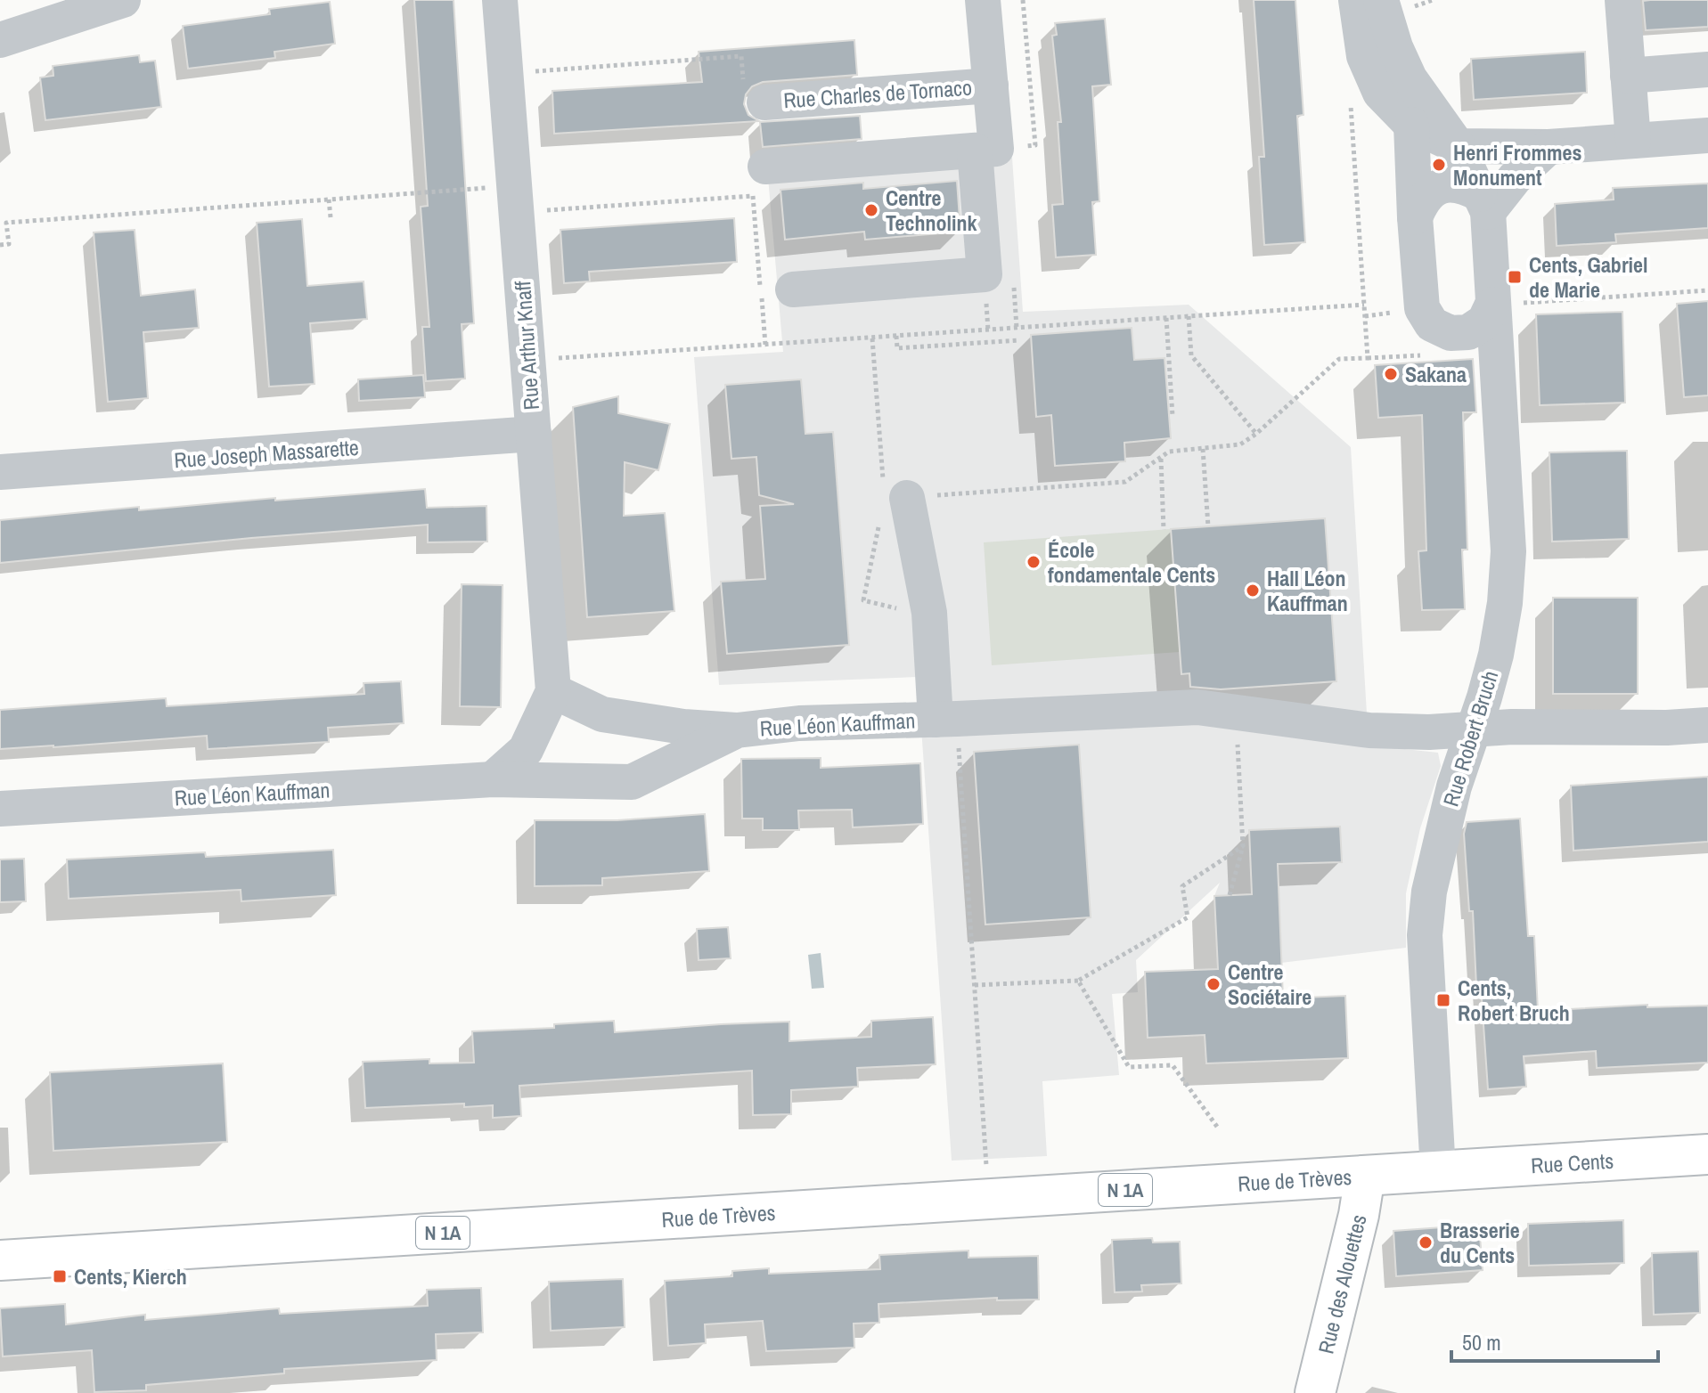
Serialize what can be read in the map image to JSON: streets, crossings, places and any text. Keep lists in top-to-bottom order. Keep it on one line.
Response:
{"streets":{"main road":["Rue Cents","Rue de Trèves","N 1A","Rue des Alouettes"],"street":["Rue Charles de Tornaco","Rue Arthur Knaff","Rue Joseph Massarette","Rue Léon Kauffman","Rue Robert Bruch"]},"crossings":[["Rue Arthur Knaff","Rue Joseph Massarette"],["Rue Arthur Knaff","Rue Léon Kauffman"],["Rue Léon Kauffman","Rue Robert Bruch"],["Rue Robert Bruch","Rue Cents"],["Rue Robert Bruch","Rue de Trèves"],["Rue Cents","Rue de Trèves"],["Rue de Trèves","Rue des Alouettes"]],"places":{"other":["Henri Frommes Monument","Centre Technolink","Sakana","École fondamentale Cents","Hall Léon Kauffman","Centre Sociétaire","Brasserie du Cents"],"transit":["Cents, Gabriel de Marie","Cents, Robert Bruch","Cents, Kierch"]},"scale_bar":"50 m"}
